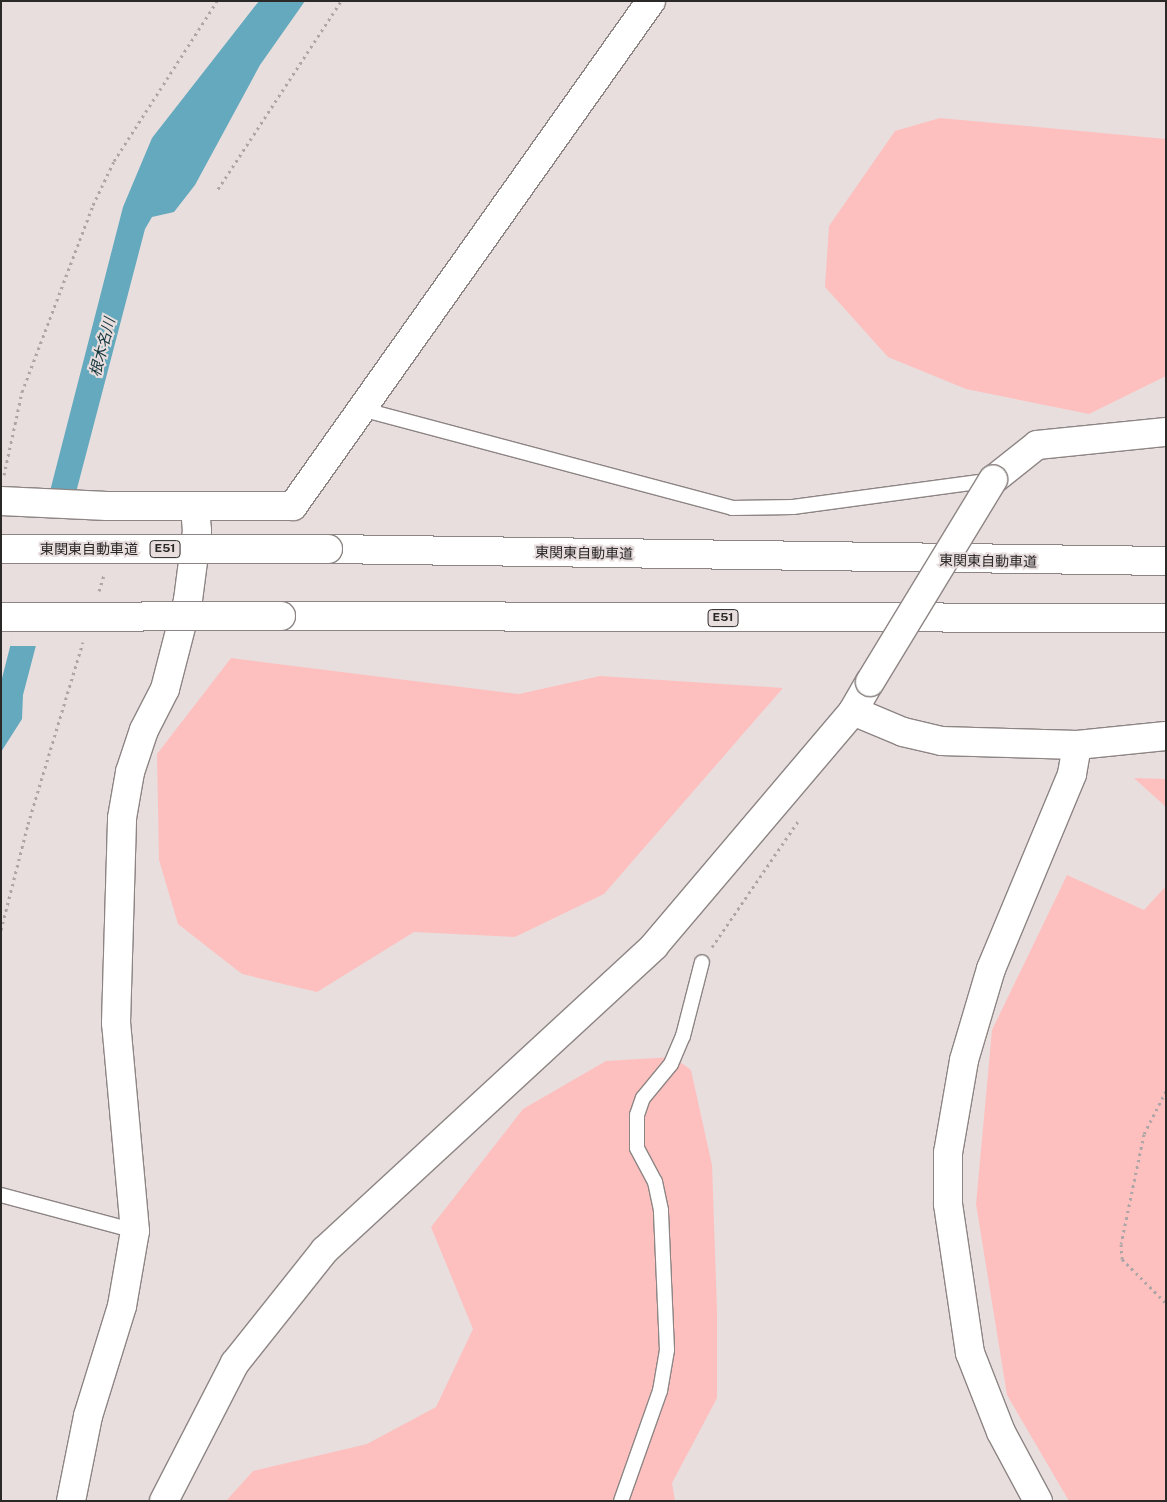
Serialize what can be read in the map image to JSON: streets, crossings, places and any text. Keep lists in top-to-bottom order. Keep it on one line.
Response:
{"streets":{"main road":["東関東自動車道","E51"]},"water":["根木名川"]}
